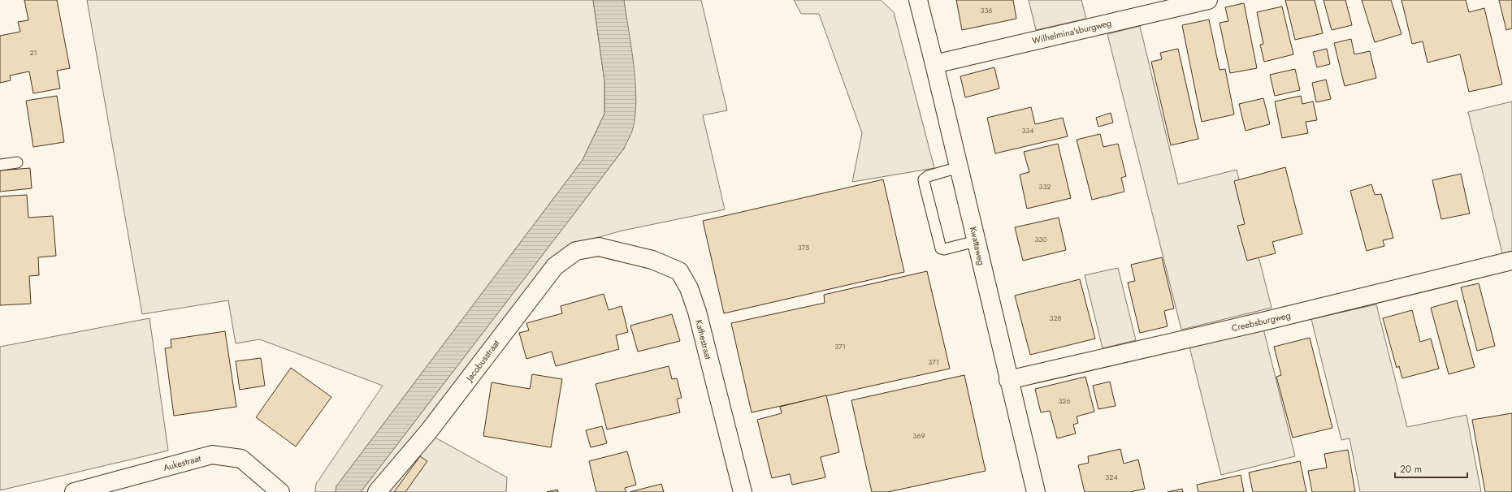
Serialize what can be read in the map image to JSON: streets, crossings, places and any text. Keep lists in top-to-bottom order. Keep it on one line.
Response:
{"streets":{"street":["Wilhelmina'sburgweg","Kwattaweg","Creebsburgweg","Kathestraat","Jacobusstraat","Aukestraat"]},"crossings":[["Wilhelmina'sburgweg","Kwattaweg"],["Kwattaweg","Creebsburgweg"],["Kathestraat","Jacobusstraat"]],"house_numbers":["336","21","334","332","330","375","328","371","371","326","369","324"],"scale_bar":"20 m"}
